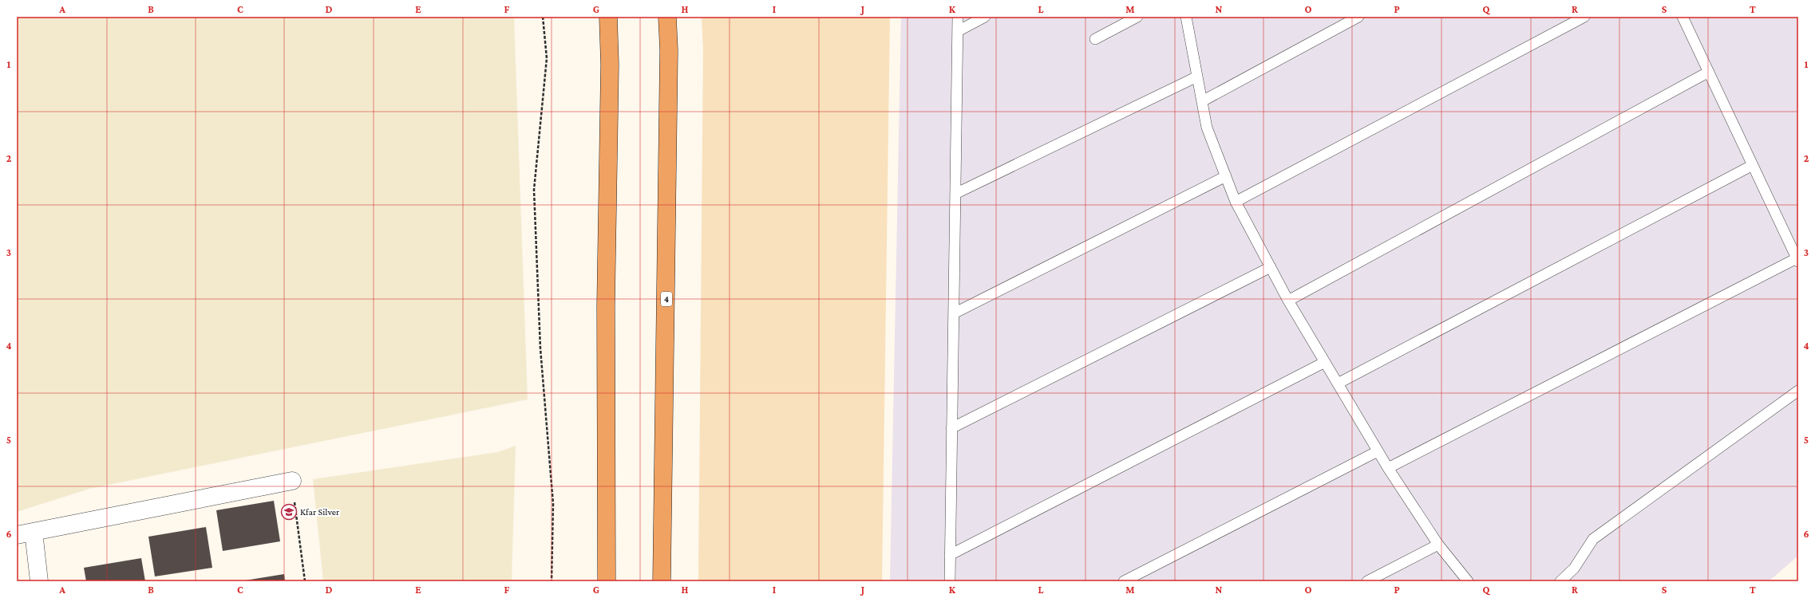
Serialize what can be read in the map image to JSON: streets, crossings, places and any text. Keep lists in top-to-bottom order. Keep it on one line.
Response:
{"streets":{"highway":["4"]},"places":{"school or university":["Kfar Silver"]},"grid":{"columns":["A","B","C","D","E","F","G","H","I","J","K","L","M","N","O","P","Q","R","S","T"],"rows":["1","2","3","4","5","6"]}}
